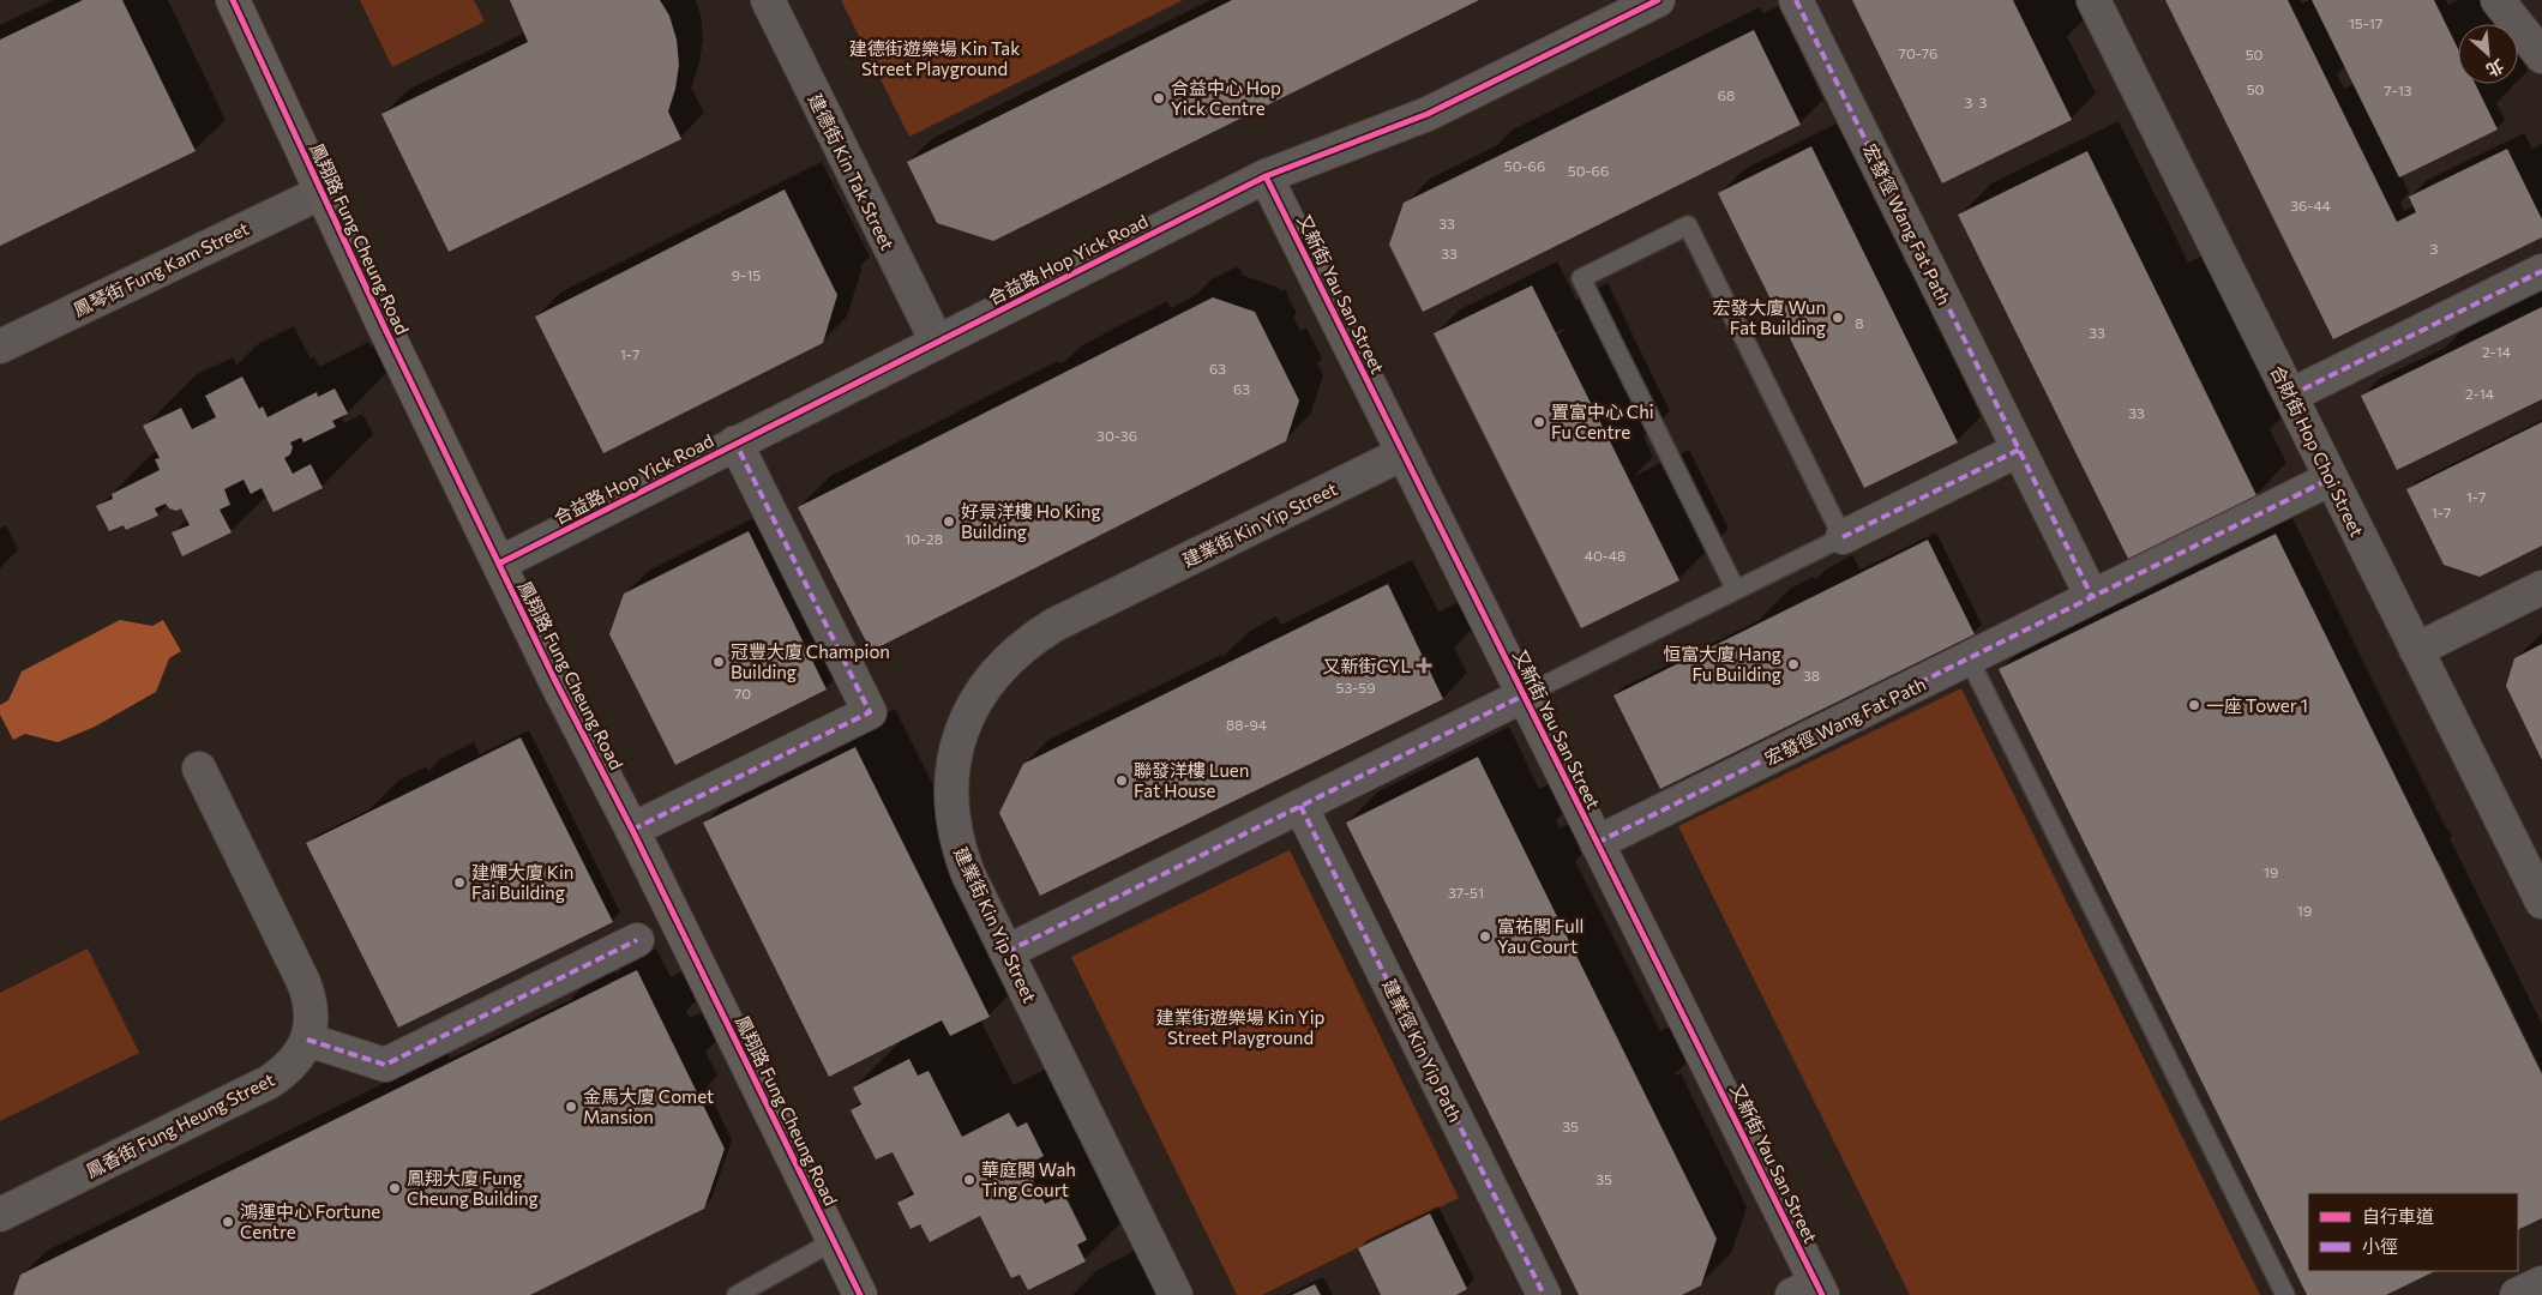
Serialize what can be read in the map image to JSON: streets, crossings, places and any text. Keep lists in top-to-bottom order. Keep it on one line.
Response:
{"streets":{"street":["建德街 Kin Tak Street","宏發徑 Wang Fat Path","鳳翔路 Fung Cheung Road","合益路 Hop Yick Road","鳳琴街 Fung Kam Street","又新街 Yau San Street","合財街 Hop Choi Street","建業街 Kin Yip Street","建業徑 Kin Yip Path","鳳香街 Fung Heung Street"]},"crossings":[["建德街 Kin Tak Street","合益路 Hop Yick Road"],["宏發徑 Wang Fat Path","又新街 Yau San Street"],["宏發徑 Wang Fat Path","合財街 Hop Choi Street"],["鳳翔路 Fung Cheung Road","合益路 Hop Yick Road"],["鳳翔路 Fung Cheung Road","鳳琴街 Fung Kam Street"],["合益路 Hop Yick Road","又新街 Yau San Street"],["又新街 Yau San Street","建業街 Kin Yip Street"]],"parks":["建德街遊樂場 Kin Tak Street Playground","建業街遊樂場 Kin Yip Street Playground"],"places":{"other":["合益中心 Hop Yick Centre","宏發大廈 Wun Fat Building","置富中心 Chi Fu Centre","好景洋樓 Ho King Building","冠豐大廈 Champion Building","恒富大廈 Hang Fu Building","一座 Tower 1","聯發洋樓 Luen Fat House","建輝大廈 Kin Fai Building","富祐閣 Full Yau Court","金馬大廈 Comet Mansion","華庭閣 Wah Ting Court","鳳翔大廈 Fung Cheung Building","鴻運中心 Fortune Centre"],"health":["又新街CYL"]},"house_numbers":["15-17","70-76","50","50","7-13","68","3","3","50-66","50-66","36-44","33","3","33","9-15","8","33","2-14","1-7","63","63","2-14","33","30-36","1-7","1-7","10-28","40-48","38","53-59","70","88-94","19","37-51","19","35","35"],"legend":["自行車道","小徑"],"north":"bottom right"}
